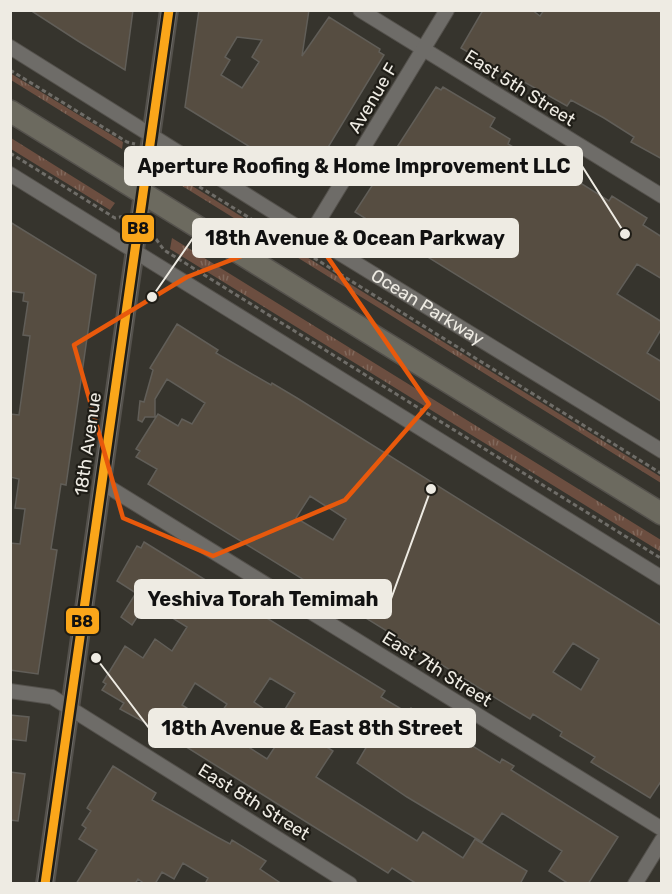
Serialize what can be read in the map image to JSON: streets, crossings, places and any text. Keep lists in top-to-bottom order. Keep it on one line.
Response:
{"streets":{"street":["East 5th Street","Avenue F","Ocean Parkway","18th Avenue","East 7th Street","East 8th Street"]},"crossings":[["East 5th Street","Avenue F"],["Avenue F","Ocean Parkway"],["Ocean Parkway","18th Avenue"],["18th Avenue","East 7th Street"],["18th Avenue","East 8th Street"]],"places":["Aperture Roofing & Home Improvement LLC","18th Avenue & Ocean Parkway","Yeshiva Torah Temimah","18th Avenue & East 8th Street"],"lines":["transit line B8"]}
